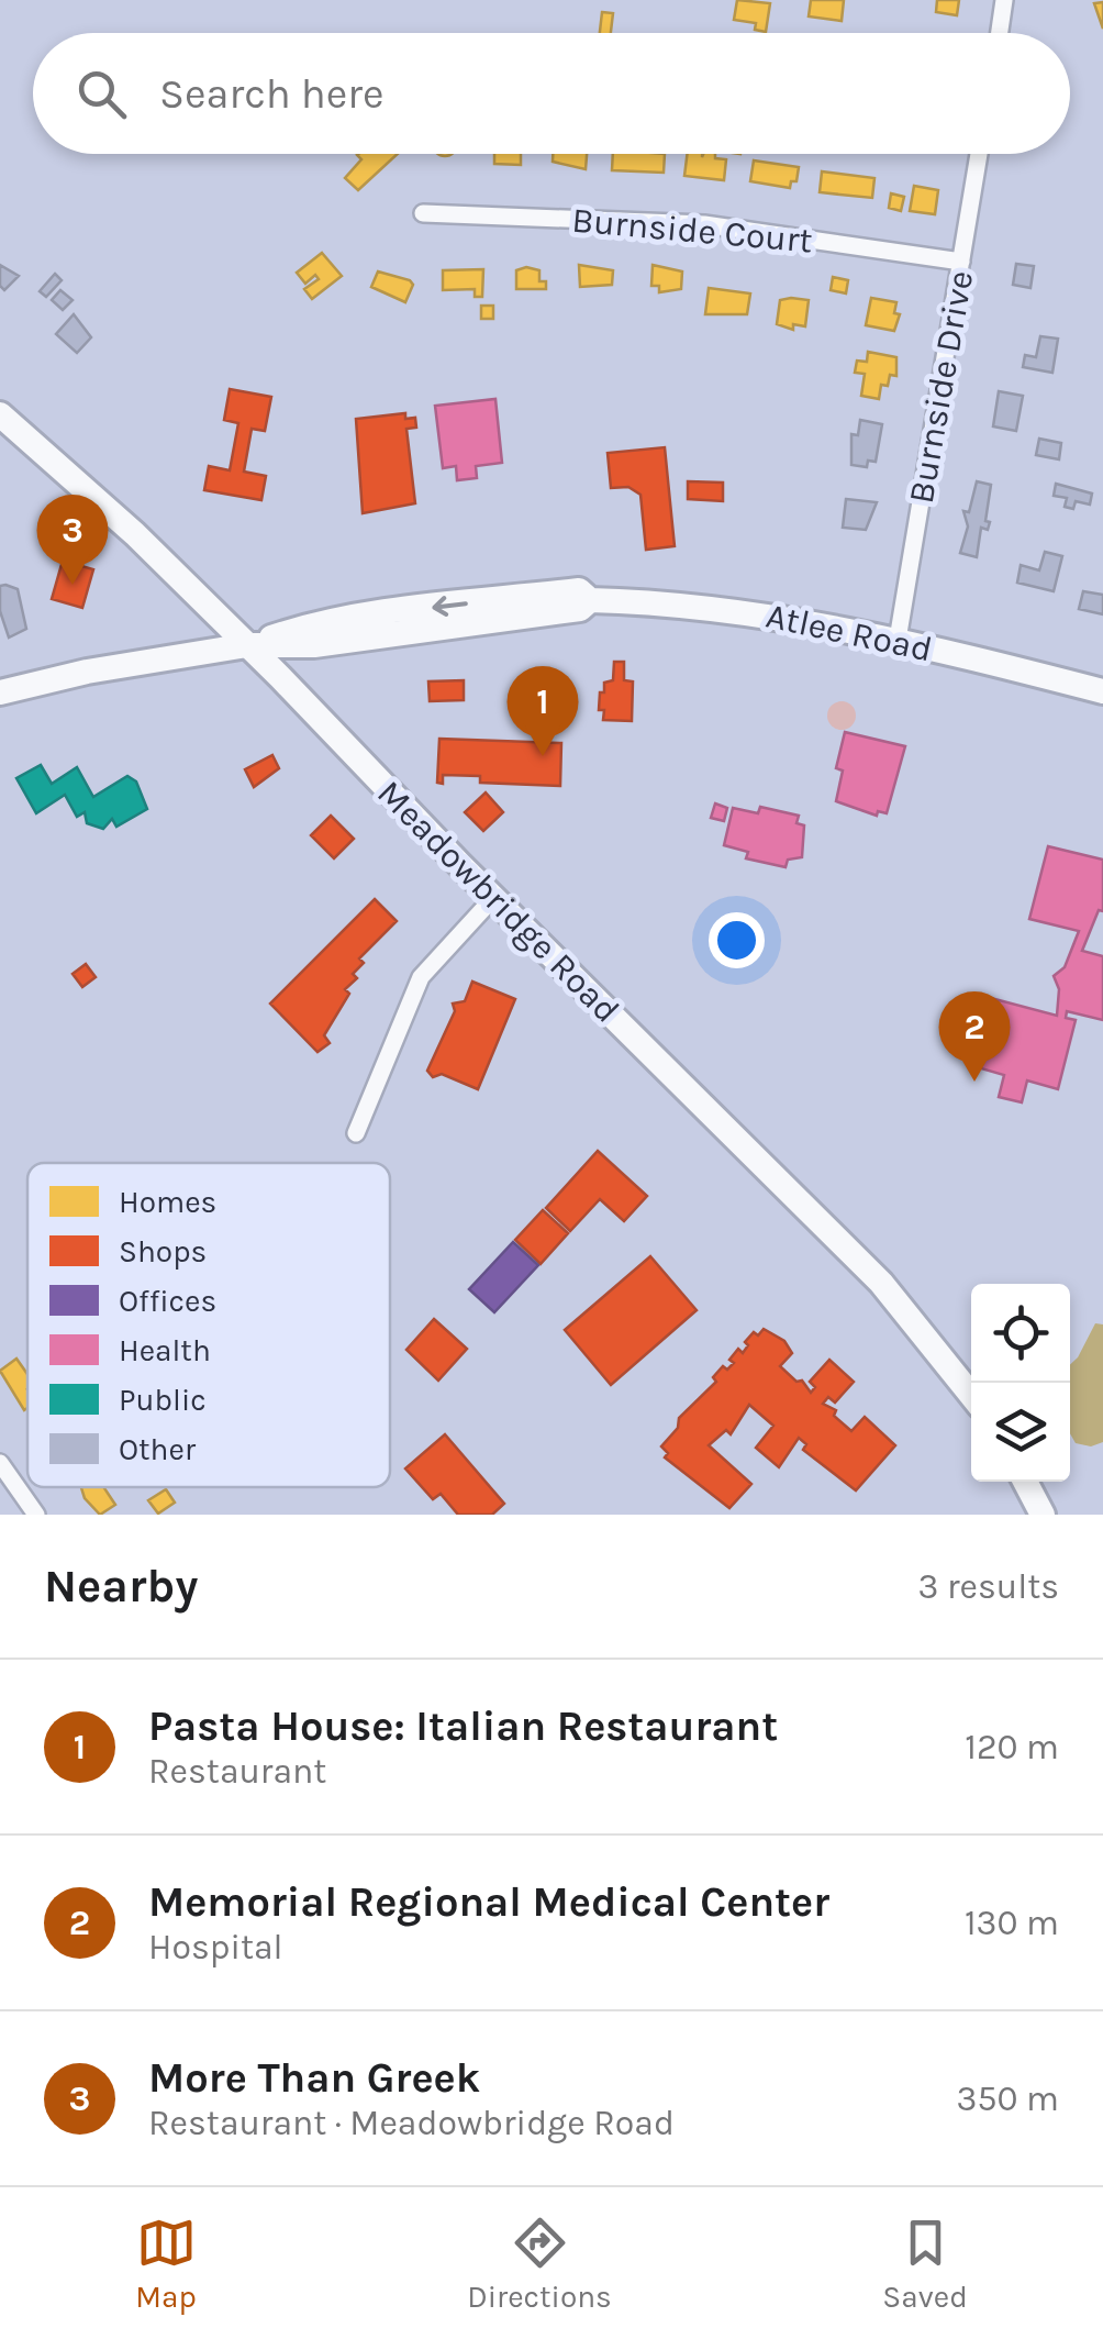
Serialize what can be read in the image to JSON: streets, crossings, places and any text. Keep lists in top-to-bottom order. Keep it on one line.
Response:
{"streets":{"main road":["Atlee Road","Meadowbridge Road"],"street":["Burnside Court","Burnside Drive"]},"crossings":[["Burnside Court","Burnside Drive"],["Burnside Drive","Atlee Road"],["Atlee Road","Meadowbridge Road"]],"legend":["Homes","Shops","Offices","Health","Public","Other"],"page":{"search":"Search here","pins":["3","1","2"],"heading":["Nearby","3 results"],"list":[{"mark":"1","name":"Pasta House: Italian Restaurant","note":"Restaurant","value":"120 m"},{"mark":"2","name":"Memorial Regional Medical Center","note":"Hospital","value":"130 m"},{"mark":"3","name":"More Than Greek","note":"Restaurant · Meadowbridge Road","value":"350 m"}],"nav":["Map","Directions","Saved"]}}
